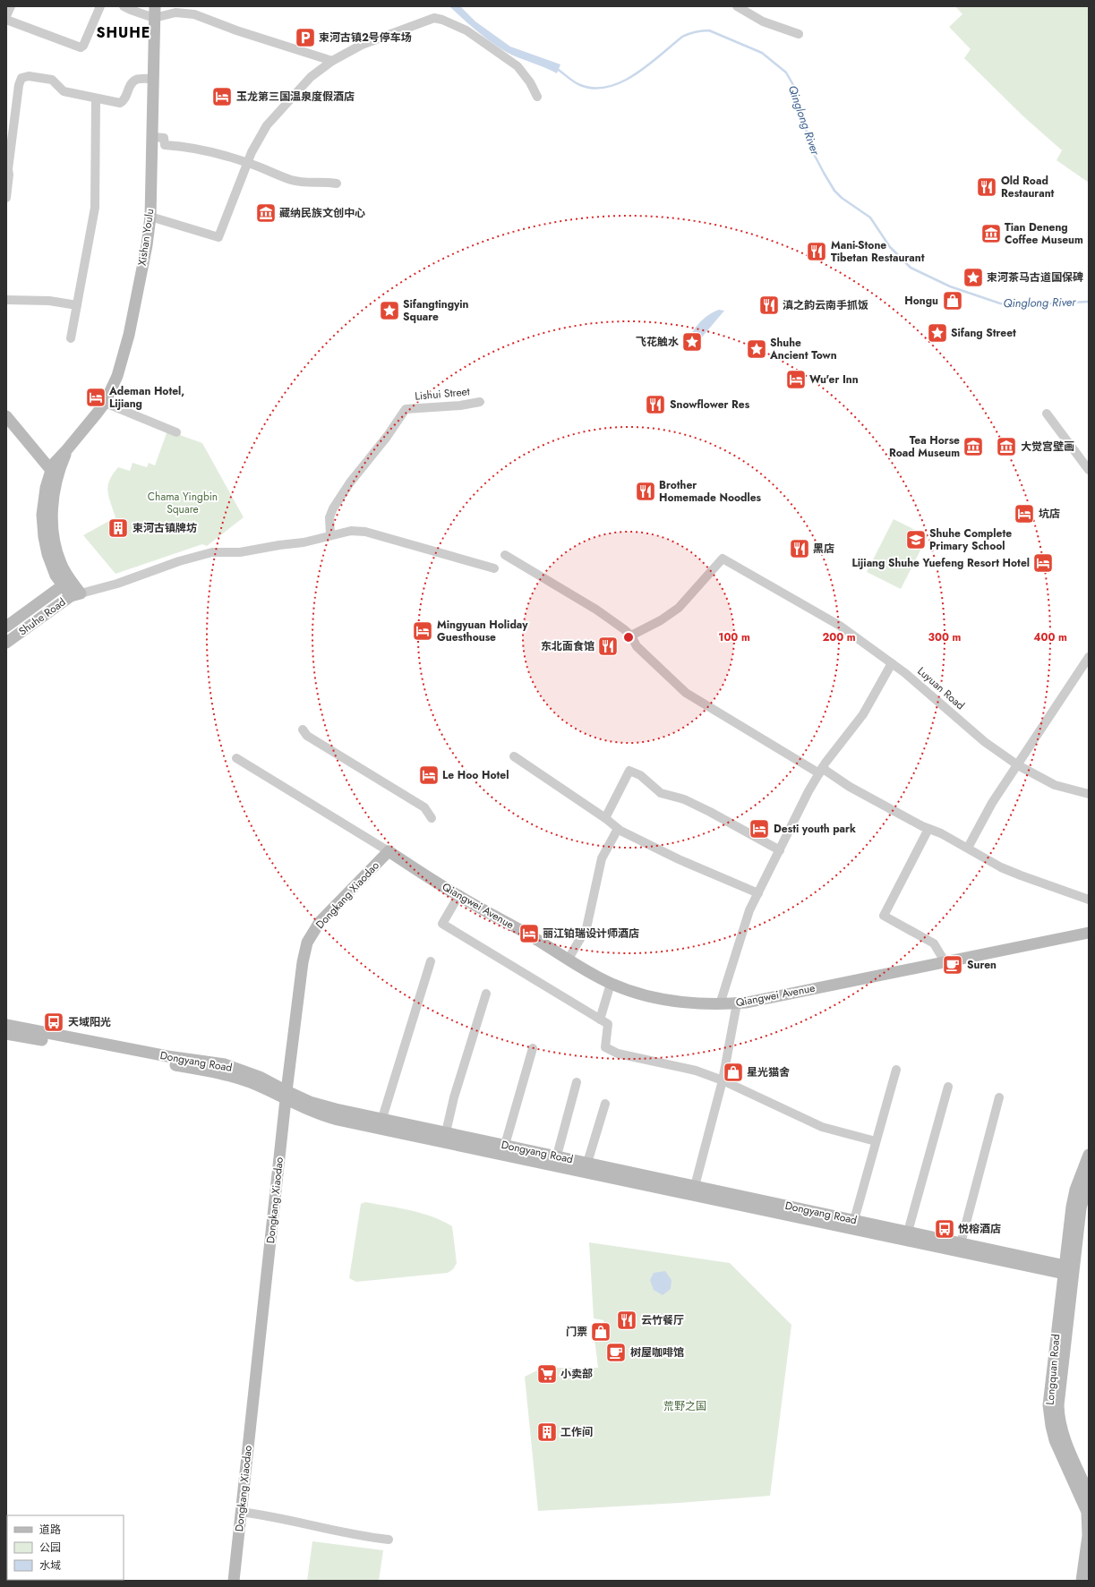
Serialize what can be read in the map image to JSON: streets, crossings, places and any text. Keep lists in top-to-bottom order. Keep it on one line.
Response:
{"streets":{"main road":["Xishan Youlu","Shuhe Road","Dongkang Xiaodao","Qiangwei Avenue","Dongyang Road","Longquan Road"],"street":["Lishui Street","Luyuan Road"]},"crossings":[["Dongkang Xiaodao","Qiangwei Avenue"],["Dongkang Xiaodao","Dongyang Road"],["Dongyang Road","Longquan Road"]],"districts":["SHUHE"],"water":["Qinglong River"],"parks":["Chama Yingbin Square","荒野之国"],"places":{"parking":["束河古镇2号停车场"],"hotel":["玉龙第三国温泉度假酒店","Wu'er Inn","Ademan Hotel, Lijiang","坑店","Lijiang Shuhe Yuefeng Resort Hotel","Mingyuan Holiday Guesthouse","Le Hoo Hotel","Desti youth park","丽江铂瑞设计师酒店"],"restaurant":["Old Road Restaurant","Mani-Stone Tibetan Restaurant","滇之韵云南手抓饭","Snowflower Res","Brother Homemade Noodles","黑店","东北面食馆","云竹餐厅"],"museum":["藏纳民族文创中心","Tian Deneng Coffee Museum","Tea Horse Road Museum","大觉宫壁画"],"place":["束河茶马古道国保碑","Sifangtingyin Square","Sifang Street","飞花触水","Shuhe Ancient Town"],"shop":["Hongu","星光猫舍","门票"],"building":["束河古镇牌坊","工作间"],"school or university":["Shuhe Complete Primary School"],"cafe":["Suren","树屋咖啡馆"],"bus stop":["天域阳光","悦榕酒店"],"supermarket":["小卖部"]},"legend":["道路","公园","水域"],"rings":["100 m","200 m","300 m","400 m"]}
